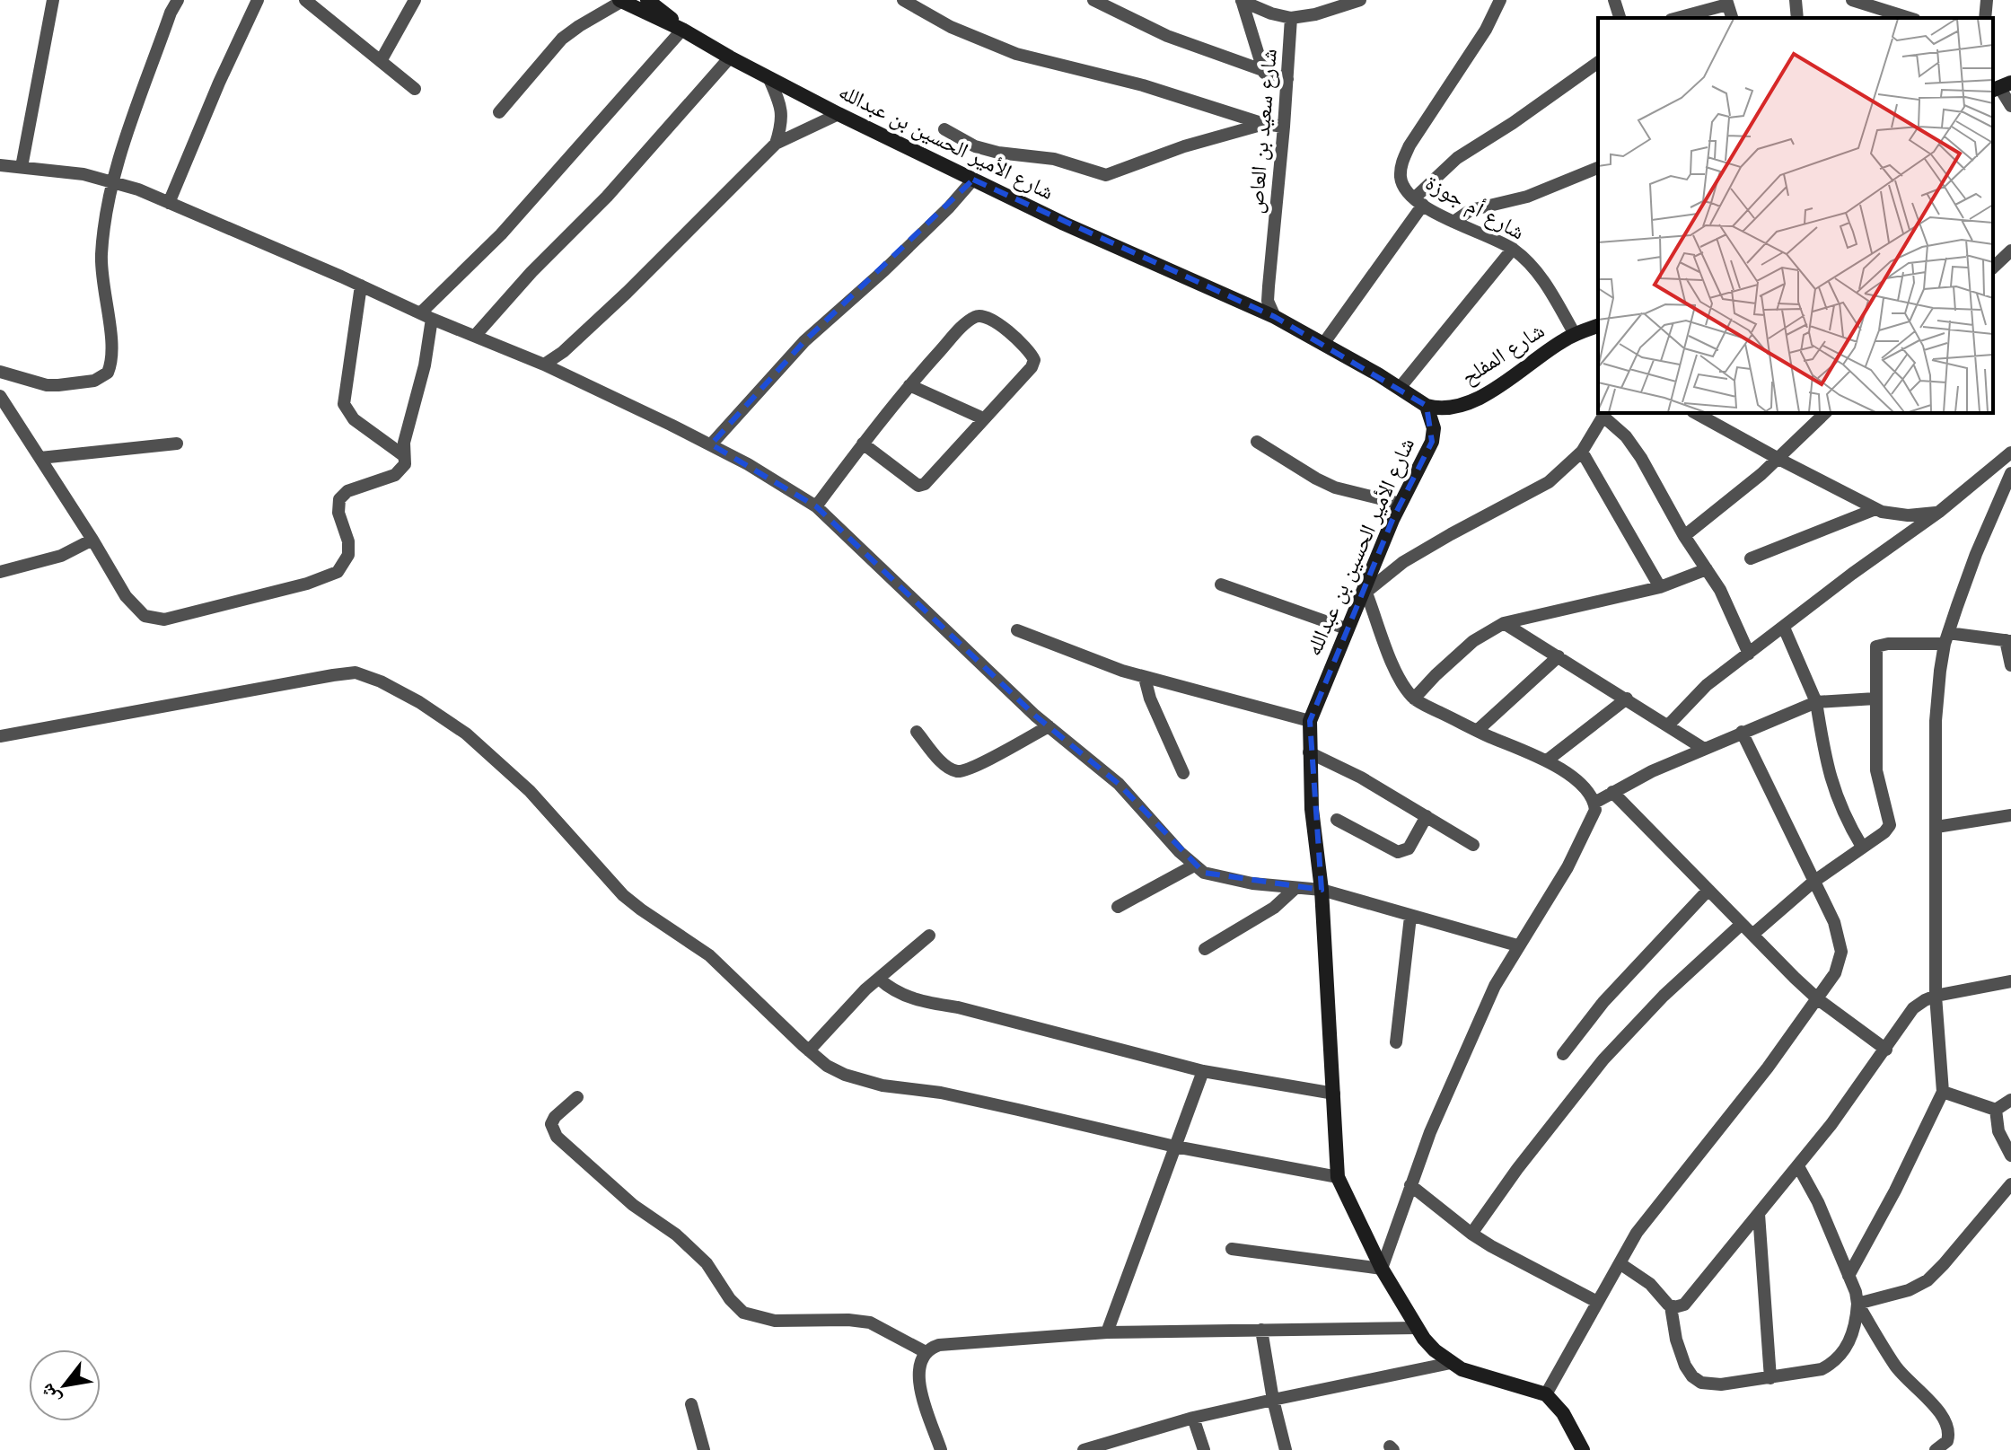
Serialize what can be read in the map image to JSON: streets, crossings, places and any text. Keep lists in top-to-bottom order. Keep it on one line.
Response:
{"streets":{"street":["شارع سعيد بن العاص","شارع الأمير الحسين بن عبدالله","شارع أم جوزة","شارع المفلح"]},"crossings":[["شارع سعيد بن العاص","شارع الأمير الحسين بن عبدالله"],["شارع الأمير الحسين بن عبدالله","شارع المفلح"],["شارع أم جوزة","شارع المفلح"]],"north":"bottom left"}
